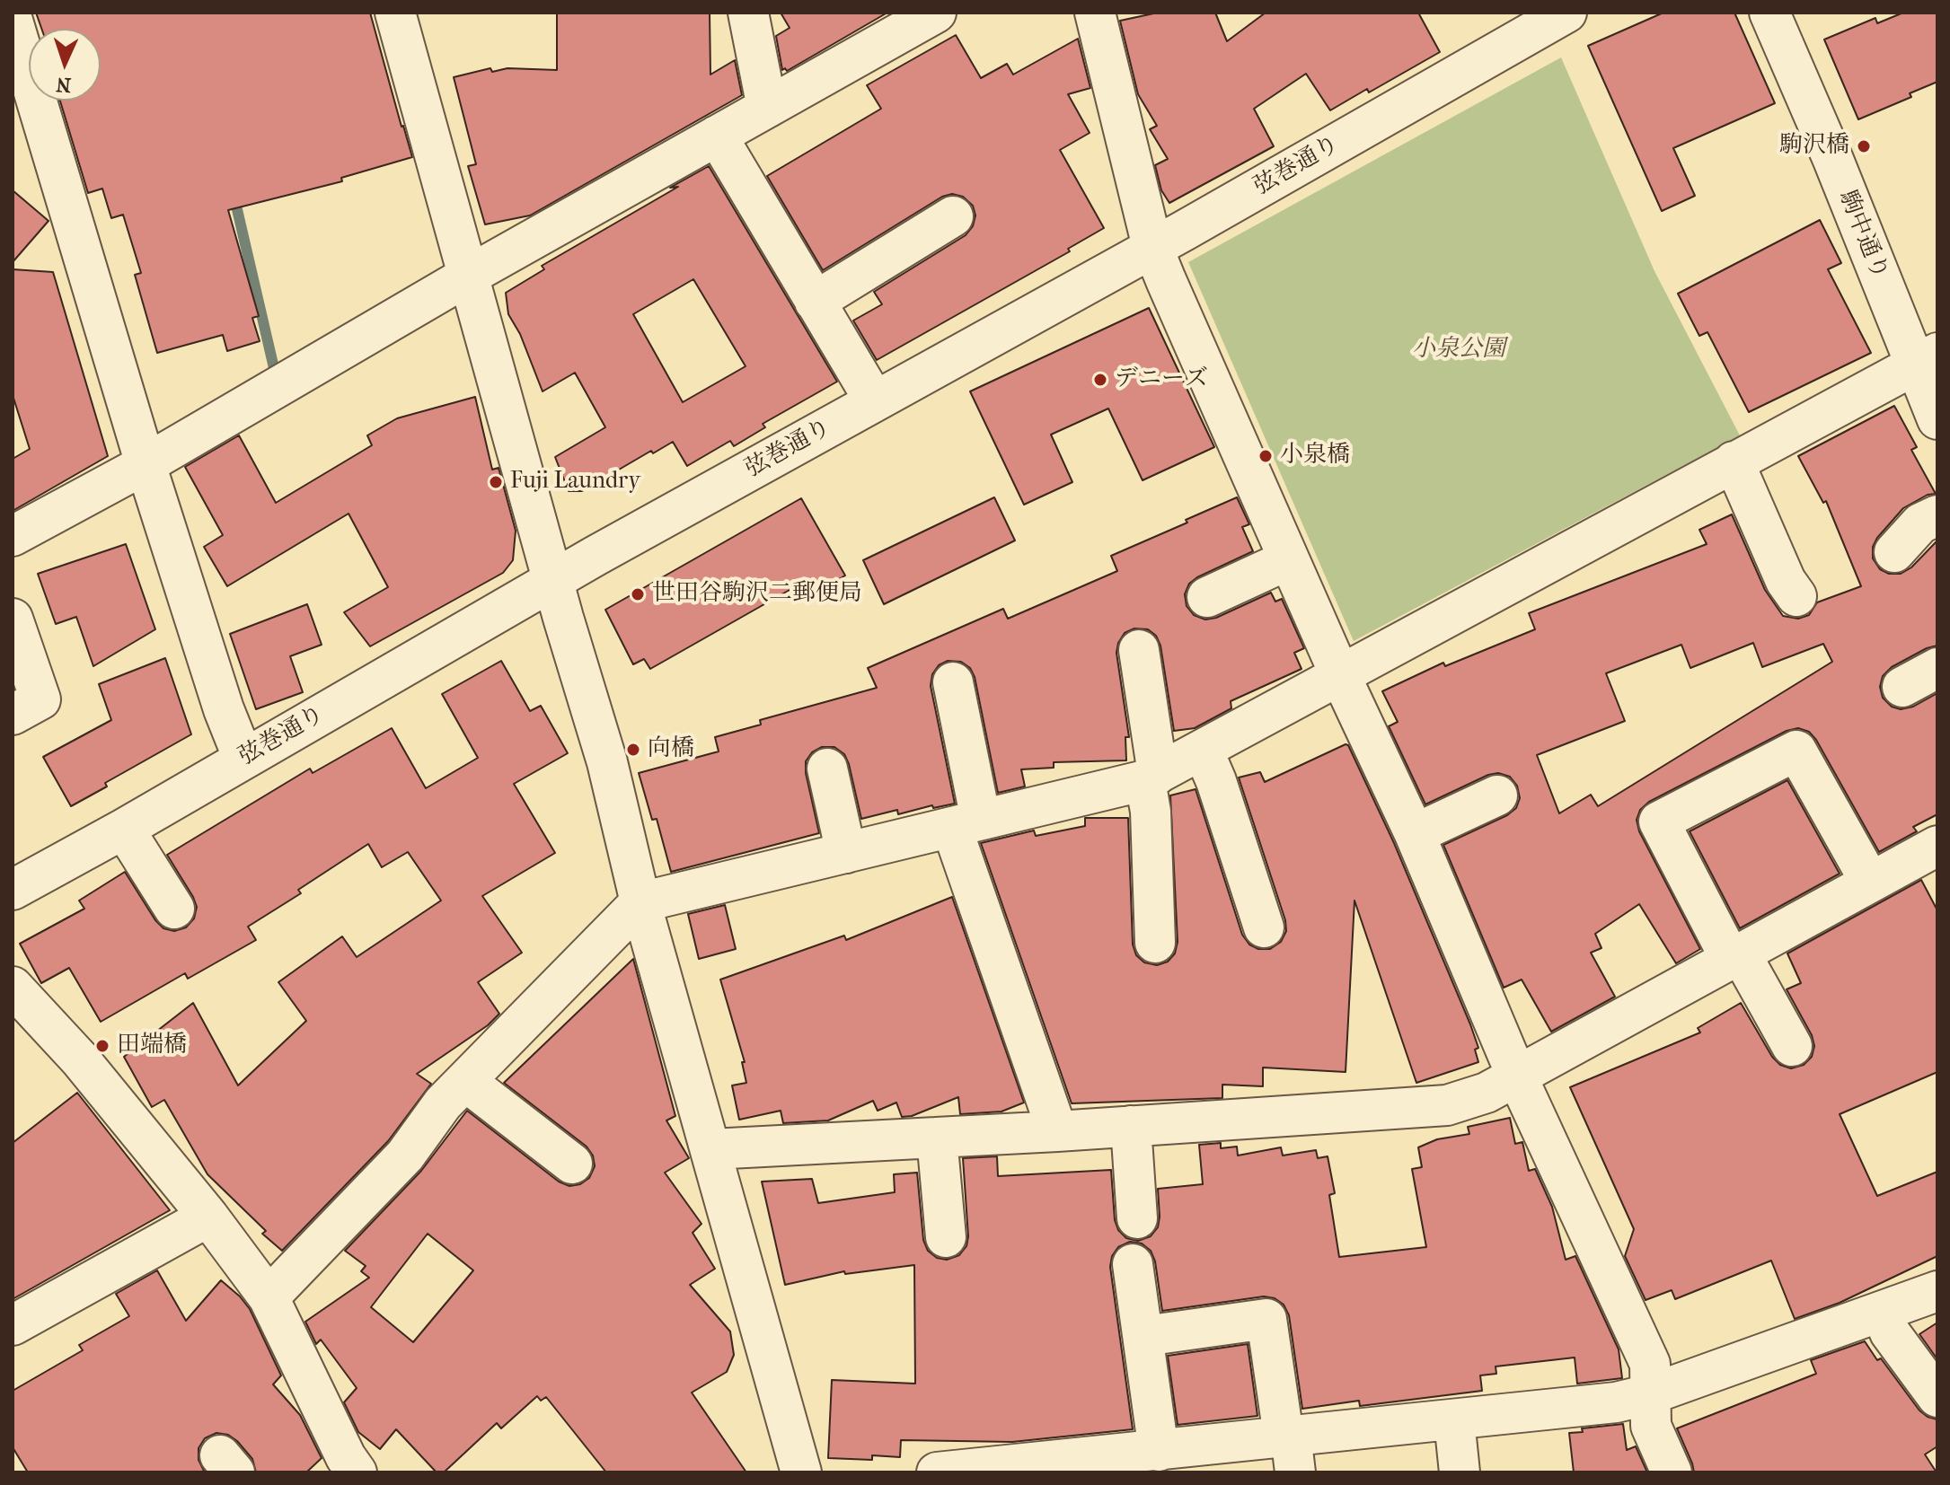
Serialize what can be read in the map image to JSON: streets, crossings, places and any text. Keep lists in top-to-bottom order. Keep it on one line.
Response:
{"streets":{"street":["弦巻通り","駒中通り"]},"parks":["小泉公園"],"places":["駒沢橋","デニーズ","小泉橋","Fuji Laundry","世田谷駒沢二郵便局","向橋","田端橋"],"north":"bottom"}
